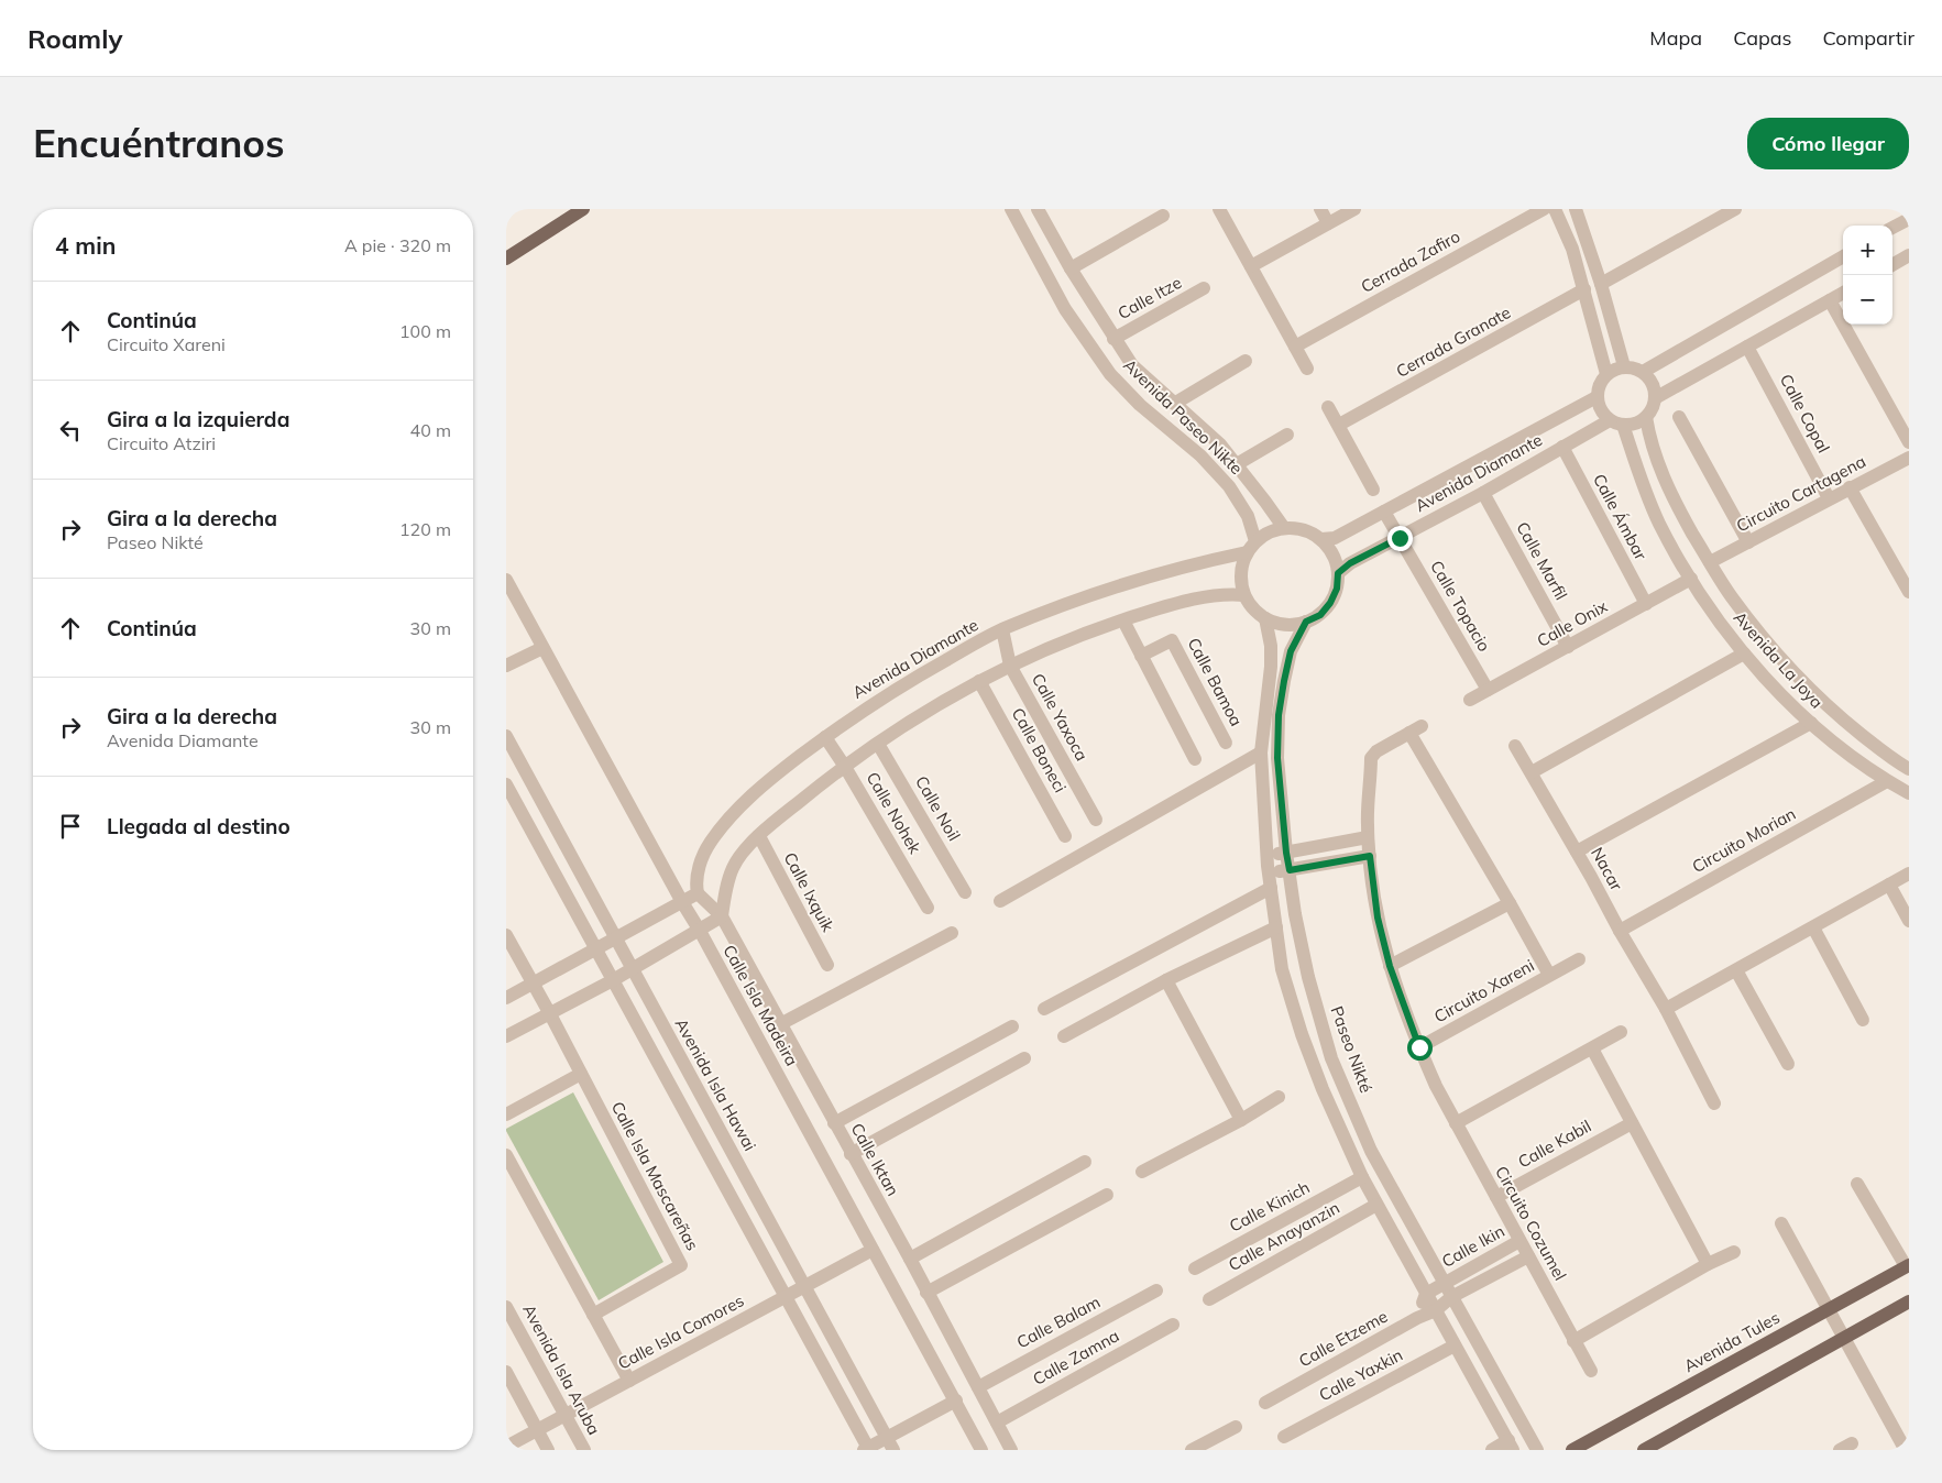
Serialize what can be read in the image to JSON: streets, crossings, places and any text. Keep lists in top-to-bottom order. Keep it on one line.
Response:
{"streets":{"main road":["Avenida Tules"],"street":["Cerrada Zafiro","Calle Itze","Cerrada Granate","Calle Copal","Avenida Paseo Nikte","Avenida Diamante","Circuito Cartagena","Calle Ámbar","Calle Marfil","Calle Topacio","Calle Onix","Avenida La Joya","Calle Bamoa","Calle Yaxoca","Calle Boneci","Calle Noil","Calle Nohek","Circuito Morian","Nacar","Calle Ixquik","Circuito Xareni","Calle Isla Madeira","Paseo Nikté","Avenida Isla Hawai","Calle Kabil","Calle Iktan","Calle Isla Mascareñas","Calle Kinich","Circuito Cozumel","Calle Anayanzin","Calle Ikin","Calle Balam","Calle Isla Comores","Calle Etzeme","Calle Zamna","Avenida Isla Aruba","Calle Yaxkin"]},"crossings":[["Calle Itze","Avenida Paseo Nikte"],["Calle Copal","Circuito Cartagena"],["Avenida Paseo Nikte","Avenida Diamante"],["Avenida Paseo Nikte","Paseo Nikté"],["Avenida Diamante","Calle Ámbar"],["Avenida Diamante","Calle Marfil"],["Avenida Diamante","Calle Topacio"],["Avenida Diamante","Avenida La Joya"],["Avenida Diamante","Calle Yaxoca"],["Avenida Diamante","Calle Nohek"],["Avenida Diamante","Paseo Nikté"],["Avenida Diamante","Calle Iktan"],["Circuito Cartagena","Avenida La Joya"],["Calle Ámbar","Calle Onix"],["Calle Marfil","Calle Onix"],["Calle Topacio","Calle Onix"],["Calle Onix","Avenida La Joya"],["Avenida La Joya","Circuito Morian"],["Circuito Morian","Nacar"],["Circuito Xareni","Circuito Cozumel"],["Calle Isla Madeira","Calle Isla Comores"],["Paseo Nikté","Calle Ikin"],["Avenida Isla Hawai","Calle Isla Comores"],["Calle Kabil","Circuito Cozumel"],["Calle Iktan","Calle Balam"],["Calle Iktan","Calle Zamna"],["Circuito Cozumel","Calle Ikin"],["Calle Isla Comores","Avenida Isla Aruba"]],"page":{"header":"Roamly","nav":["Mapa","Capas","Compartir"],"buttons":"Cómo llegar","title":"Encuéntranos","heading":["4 min","A pie · 320 m"],"map_buttons":["+","−"],"list":[["Continúa","Circuito Xareni","100 m"],["Gira a la izquierda","Circuito Atziri","40 m"],["Gira a la derecha","Paseo Nikté","120 m"],["Continúa","30 m"],["Gira a la derecha","Avenida Diamante","30 m"],"Llegada al destino"]}}
